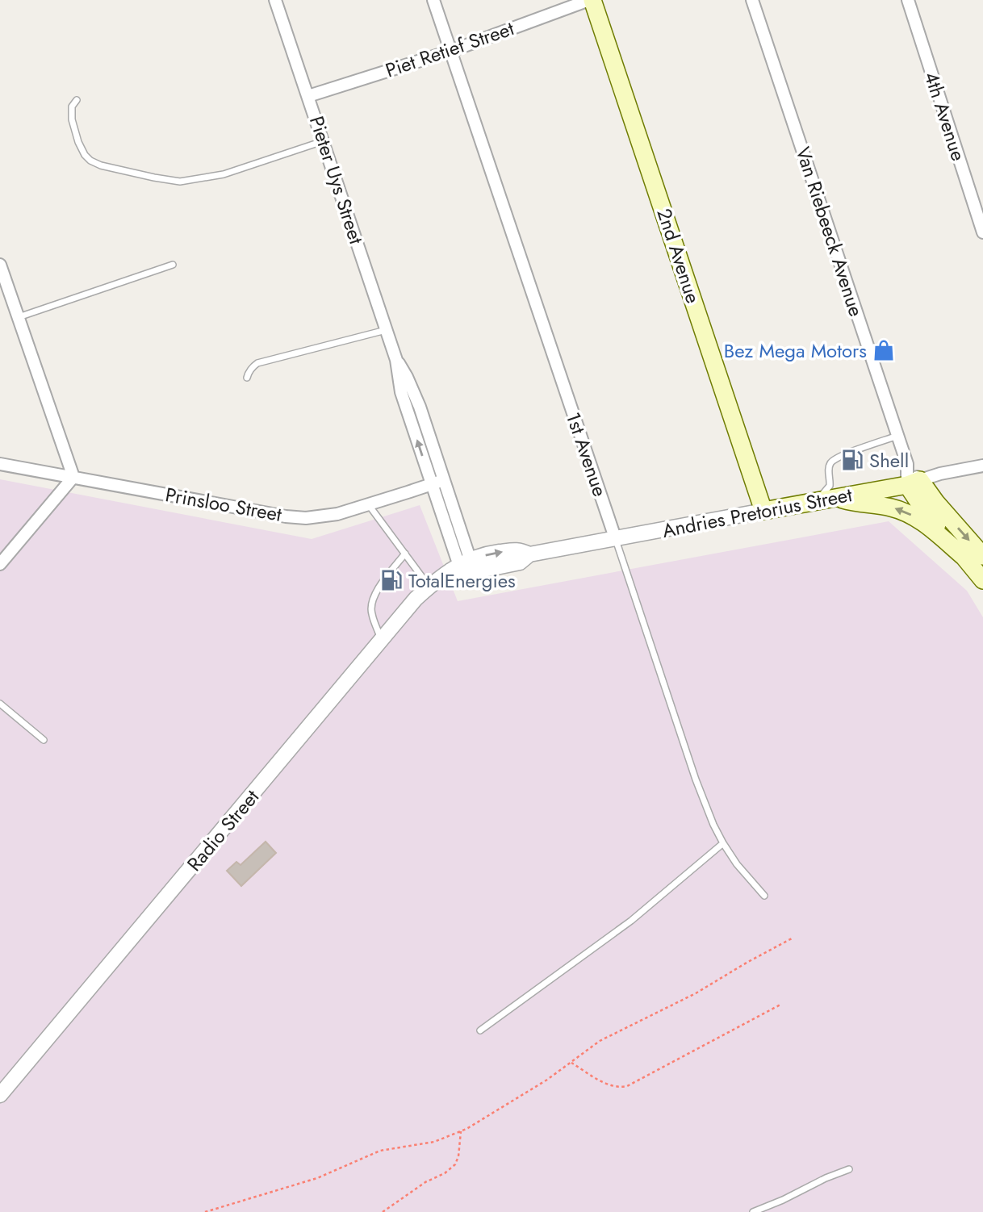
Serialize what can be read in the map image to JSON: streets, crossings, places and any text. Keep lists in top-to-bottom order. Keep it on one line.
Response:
{"streets":{"main road":["2nd Avenue","Andries Pretorius Street"],"street":["Piet Retief Street","4th Avenue","Pieter Uys Street","Van Riebeeck Avenue","1st Avenue","Prinsloo Street","Radio Street"]},"crossings":[["Piet Retief Street","Pieter Uys Street"],["Piet Retief Street","2nd Avenue"],["Piet Retief Street","1st Avenue"],["Pieter Uys Street","Prinsloo Street"],["Pieter Uys Street","Andries Pretorius Street"],["Pieter Uys Street","Radio Street"],["Van Riebeeck Avenue","Andries Pretorius Street"],["2nd Avenue","Andries Pretorius Street"],["1st Avenue","Andries Pretorius Street"],["Andries Pretorius Street","Radio Street"]],"places":{"shop":["Bez Mega Motors"],"fuel station":["Shell","TotalEnergies"]}}
